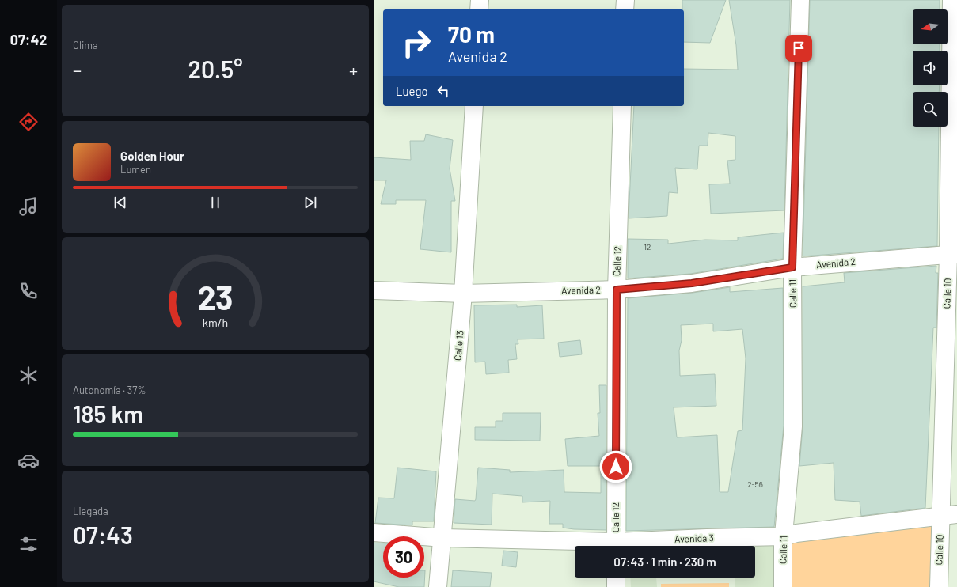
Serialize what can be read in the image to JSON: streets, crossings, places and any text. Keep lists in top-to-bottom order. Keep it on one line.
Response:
{"streets":{"street":["Calle 12","Avenida 2","Calle 11","Calle 10","Calle 13","Avenida 3"]},"crossings":[["Calle 12","Avenida 2"],["Avenida 2","Calle 11"],["Avenida 2","Calle 10"],["Avenida 2","Calle 13"],["Calle 11","Avenida 3"],["Calle 10","Avenida 3"],["Calle 13","Avenida 3"]],"house_numbers":["12","2-56"],"north":"left","page":{"tabs":"07:42","tile":["Clima",["Autonomía · 37%","185 km"],["Llegada","07:43"]],"turn":["70 m","Avenida 2"],"heat":["−","20.5°","+"],"then":"Luego","song":["Golden Hour","Lumen"],"limit":"30","trip":"07:43 · 1 min · 230 m","gauge":["23","km/h"]}}
